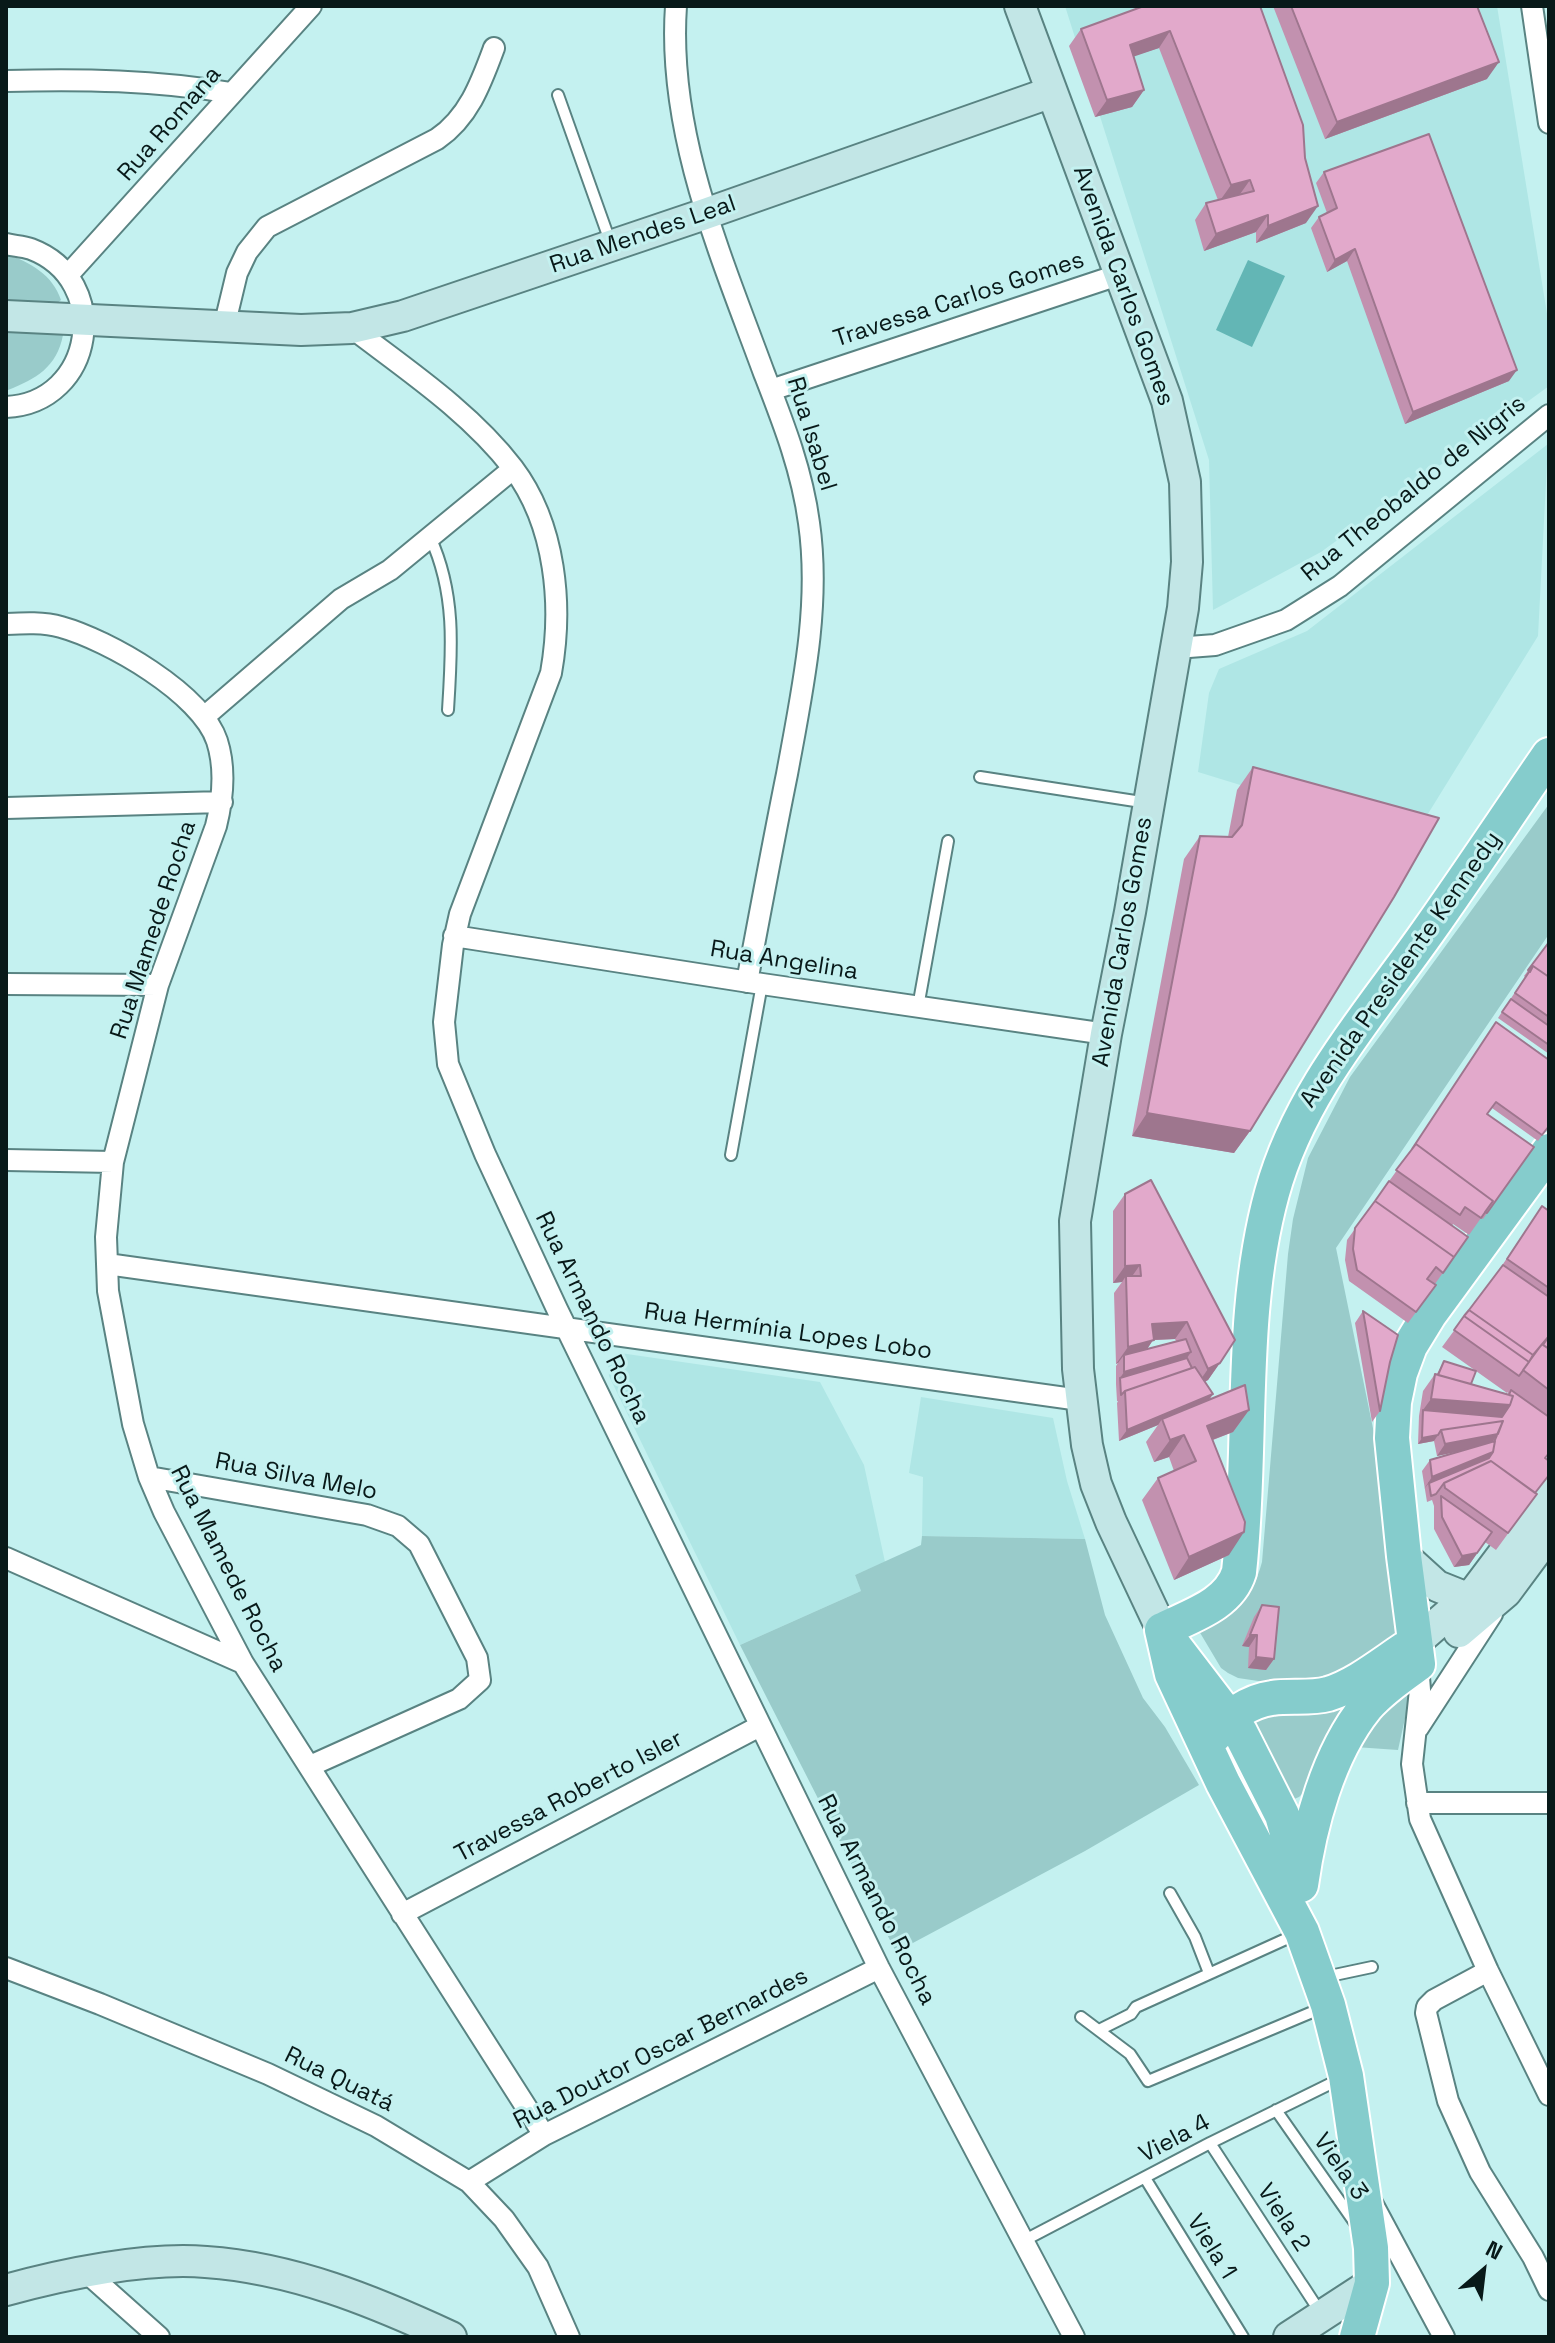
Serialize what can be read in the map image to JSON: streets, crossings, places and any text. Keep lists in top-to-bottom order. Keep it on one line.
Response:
{"streets":{"main road":["Rua Mendes Leal","Avenida Carlos Gomes","Avenida Presidente Kennedy"],"street":["Rua Romana","Travessa Carlos Gomes","Rua Isabel","Rua Theobaldo de Nigris","Rua Mamede Rocha","Rua Angelina","Rua Armando Rocha","Rua Hermínia Lopes Lobo","Rua Silva Melo","Travessa Roberto Isler","Rua Doutor Oscar Bernardes","Rua Quatá"],"lane":["Viela 4","Viela 3","Viela 2","Viela 1"]},"crossings":[["Rua Mendes Leal","Avenida Carlos Gomes"],["Rua Mendes Leal","Rua Isabel"],["Rua Mendes Leal","Rua Armando Rocha"],["Avenida Carlos Gomes","Travessa Carlos Gomes"],["Avenida Carlos Gomes","Rua Theobaldo de Nigris"],["Avenida Carlos Gomes","Rua Angelina"],["Avenida Carlos Gomes","Avenida Presidente Kennedy"],["Avenida Carlos Gomes","Rua Hermínia Lopes Lobo"],["Travessa Carlos Gomes","Rua Isabel"],["Rua Isabel","Rua Angelina"],["Rua Mamede Rocha","Rua Hermínia Lopes Lobo"],["Rua Mamede Rocha","Rua Silva Melo"],["Rua Mamede Rocha","Travessa Roberto Isler"],["Rua Mamede Rocha","Rua Doutor Oscar Bernardes"],["Rua Angelina","Rua Armando Rocha"],["Rua Armando Rocha","Rua Hermínia Lopes Lobo"],["Rua Armando Rocha","Travessa Roberto Isler"],["Rua Armando Rocha","Rua Doutor Oscar Bernardes"],["Rua Armando Rocha","Viela 4"],["Rua Doutor Oscar Bernardes","Rua Quatá"],["Viela 4","Viela 3"],["Viela 4","Viela 2"],["Viela 4","Viela 1"]],"north":"top right"}
